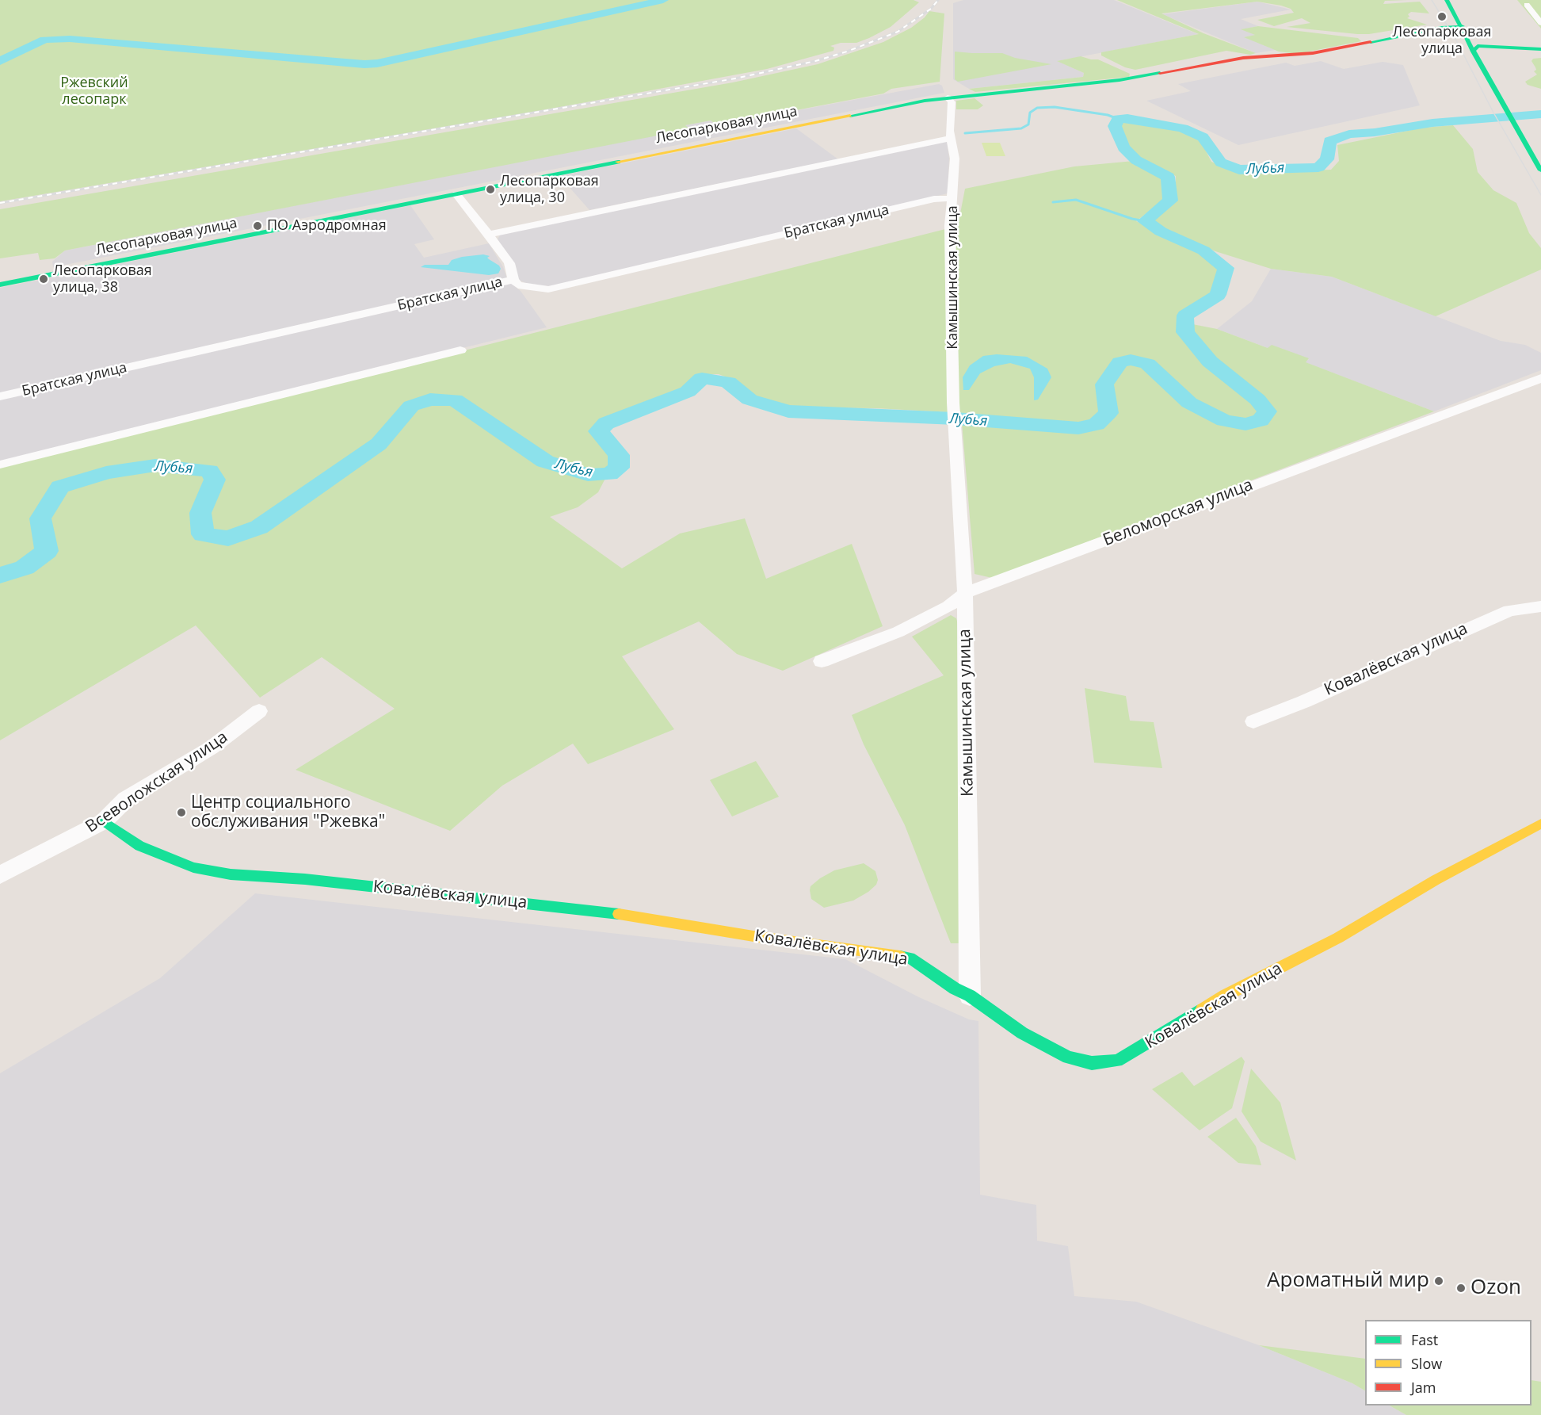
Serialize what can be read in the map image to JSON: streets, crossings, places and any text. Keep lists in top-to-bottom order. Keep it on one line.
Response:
{"streets":{"street":["Лесопарковая улица","Братская улица","Камышинская улица","Беломорская улица","Ковалёвская улица","Всеволожская улица"]},"crossings":[["Лесопарковая улица","Камышинская улица"],["Братская улица","Камышинская улица"],["Камышинская улица","Беломорская улица"],["Камышинская улица","Ковалёвская улица"],["Ковалёвская улица","Всеволожская улица"]],"water":["Лубья"],"parks":["Ржевский лесопарк"],"places":["Лесопарковая улица","Лесопарковая улица, 30","ПО Аэродромная","Лесопарковая улица, 38","Центр социального обслуживания \"Ржевка\"","Ароматный мир","Ozon"],"legend":["Fast","Slow","Jam"]}
